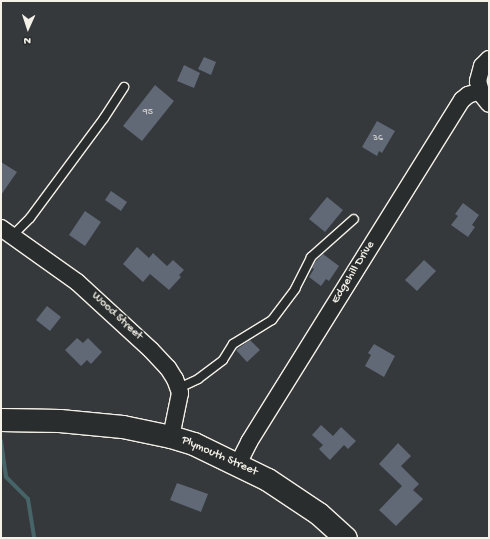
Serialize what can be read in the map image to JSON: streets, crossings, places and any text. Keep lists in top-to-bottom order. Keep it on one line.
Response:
{"streets":{"main road":["Plymouth Street"],"street":["Edgehill Drive","Wood Street"]},"crossings":[["Edgehill Drive","Plymouth Street"]],"house_numbers":["95","36"],"north":"bottom"}
